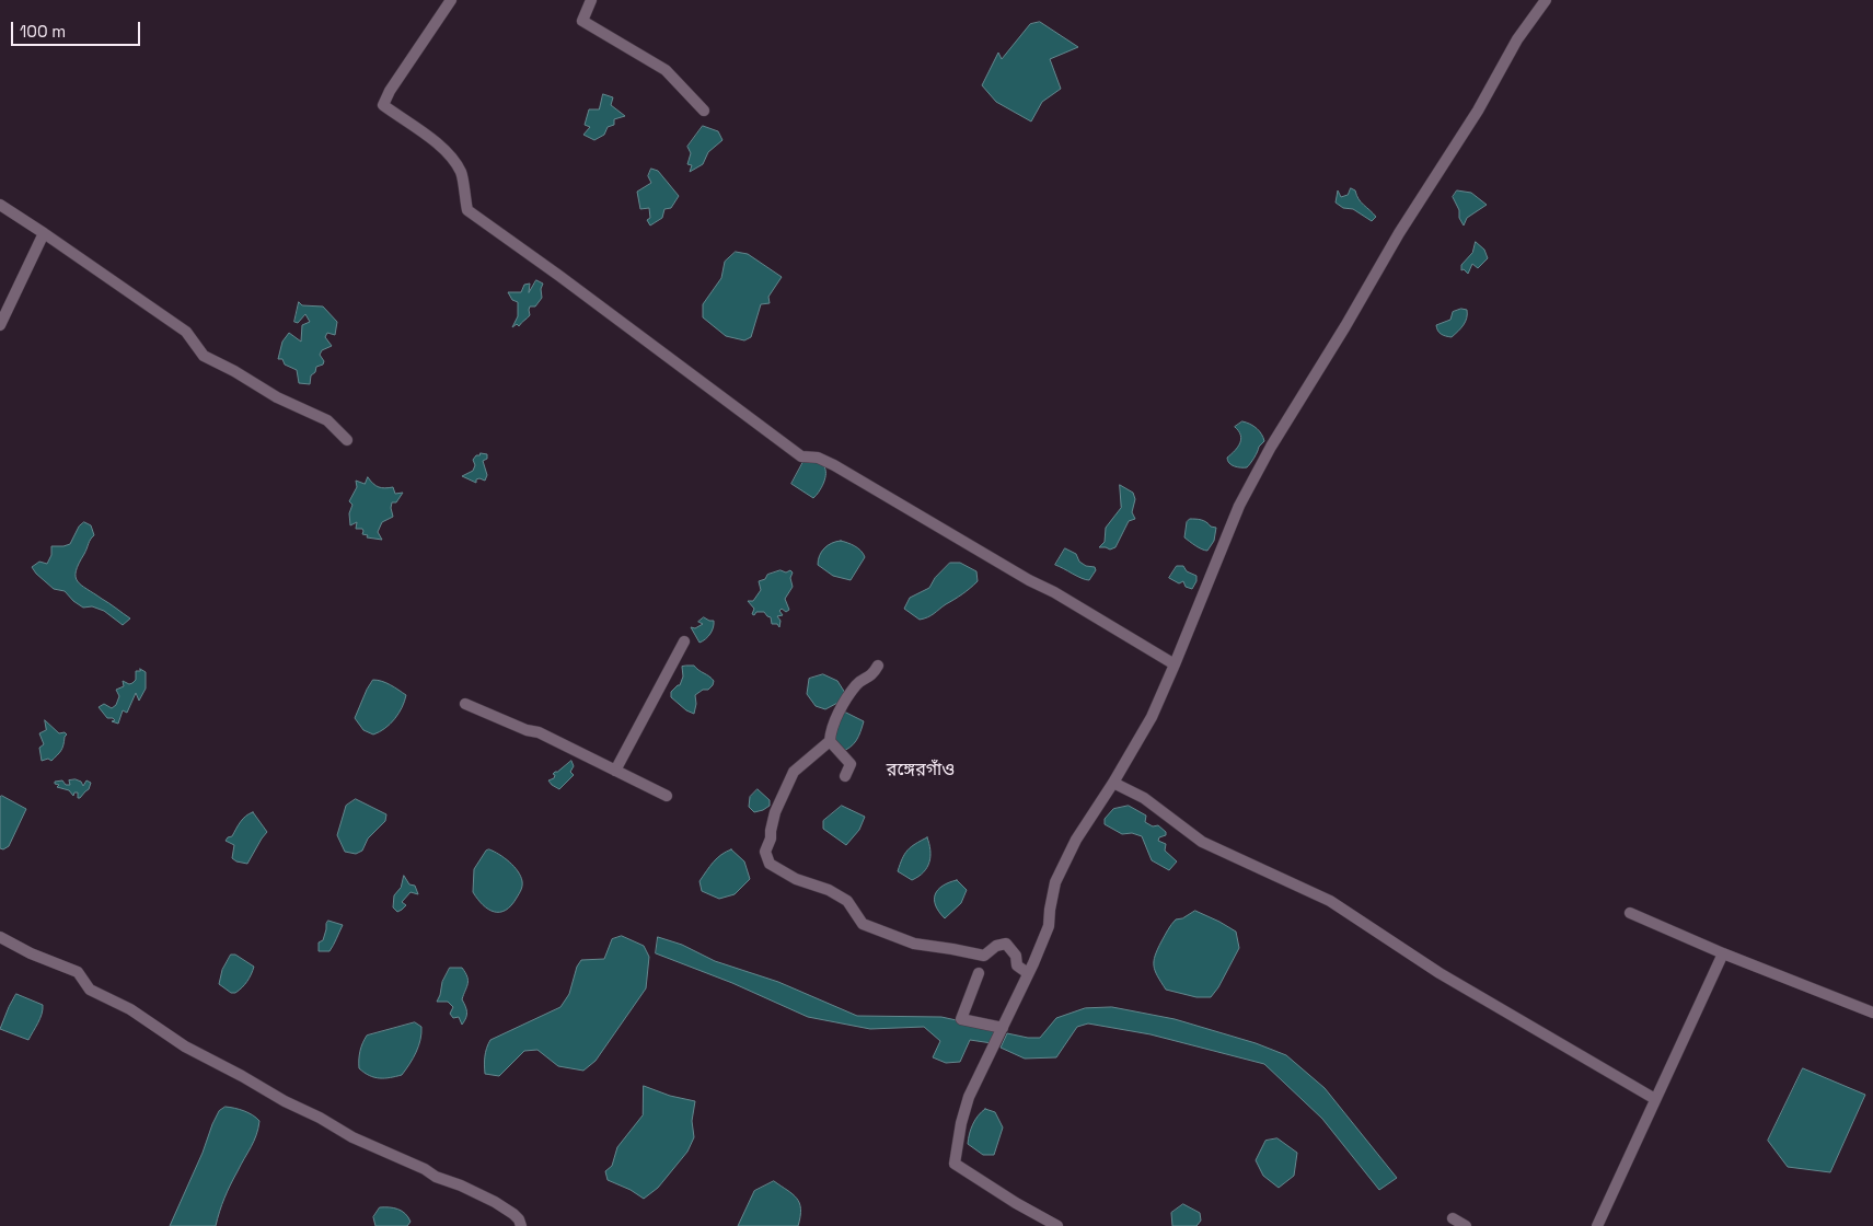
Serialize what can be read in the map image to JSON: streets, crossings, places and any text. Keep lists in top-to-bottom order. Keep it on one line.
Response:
{"districts":["রঙ্গেরগাঁও"],"scale_bar":"100 m"}
